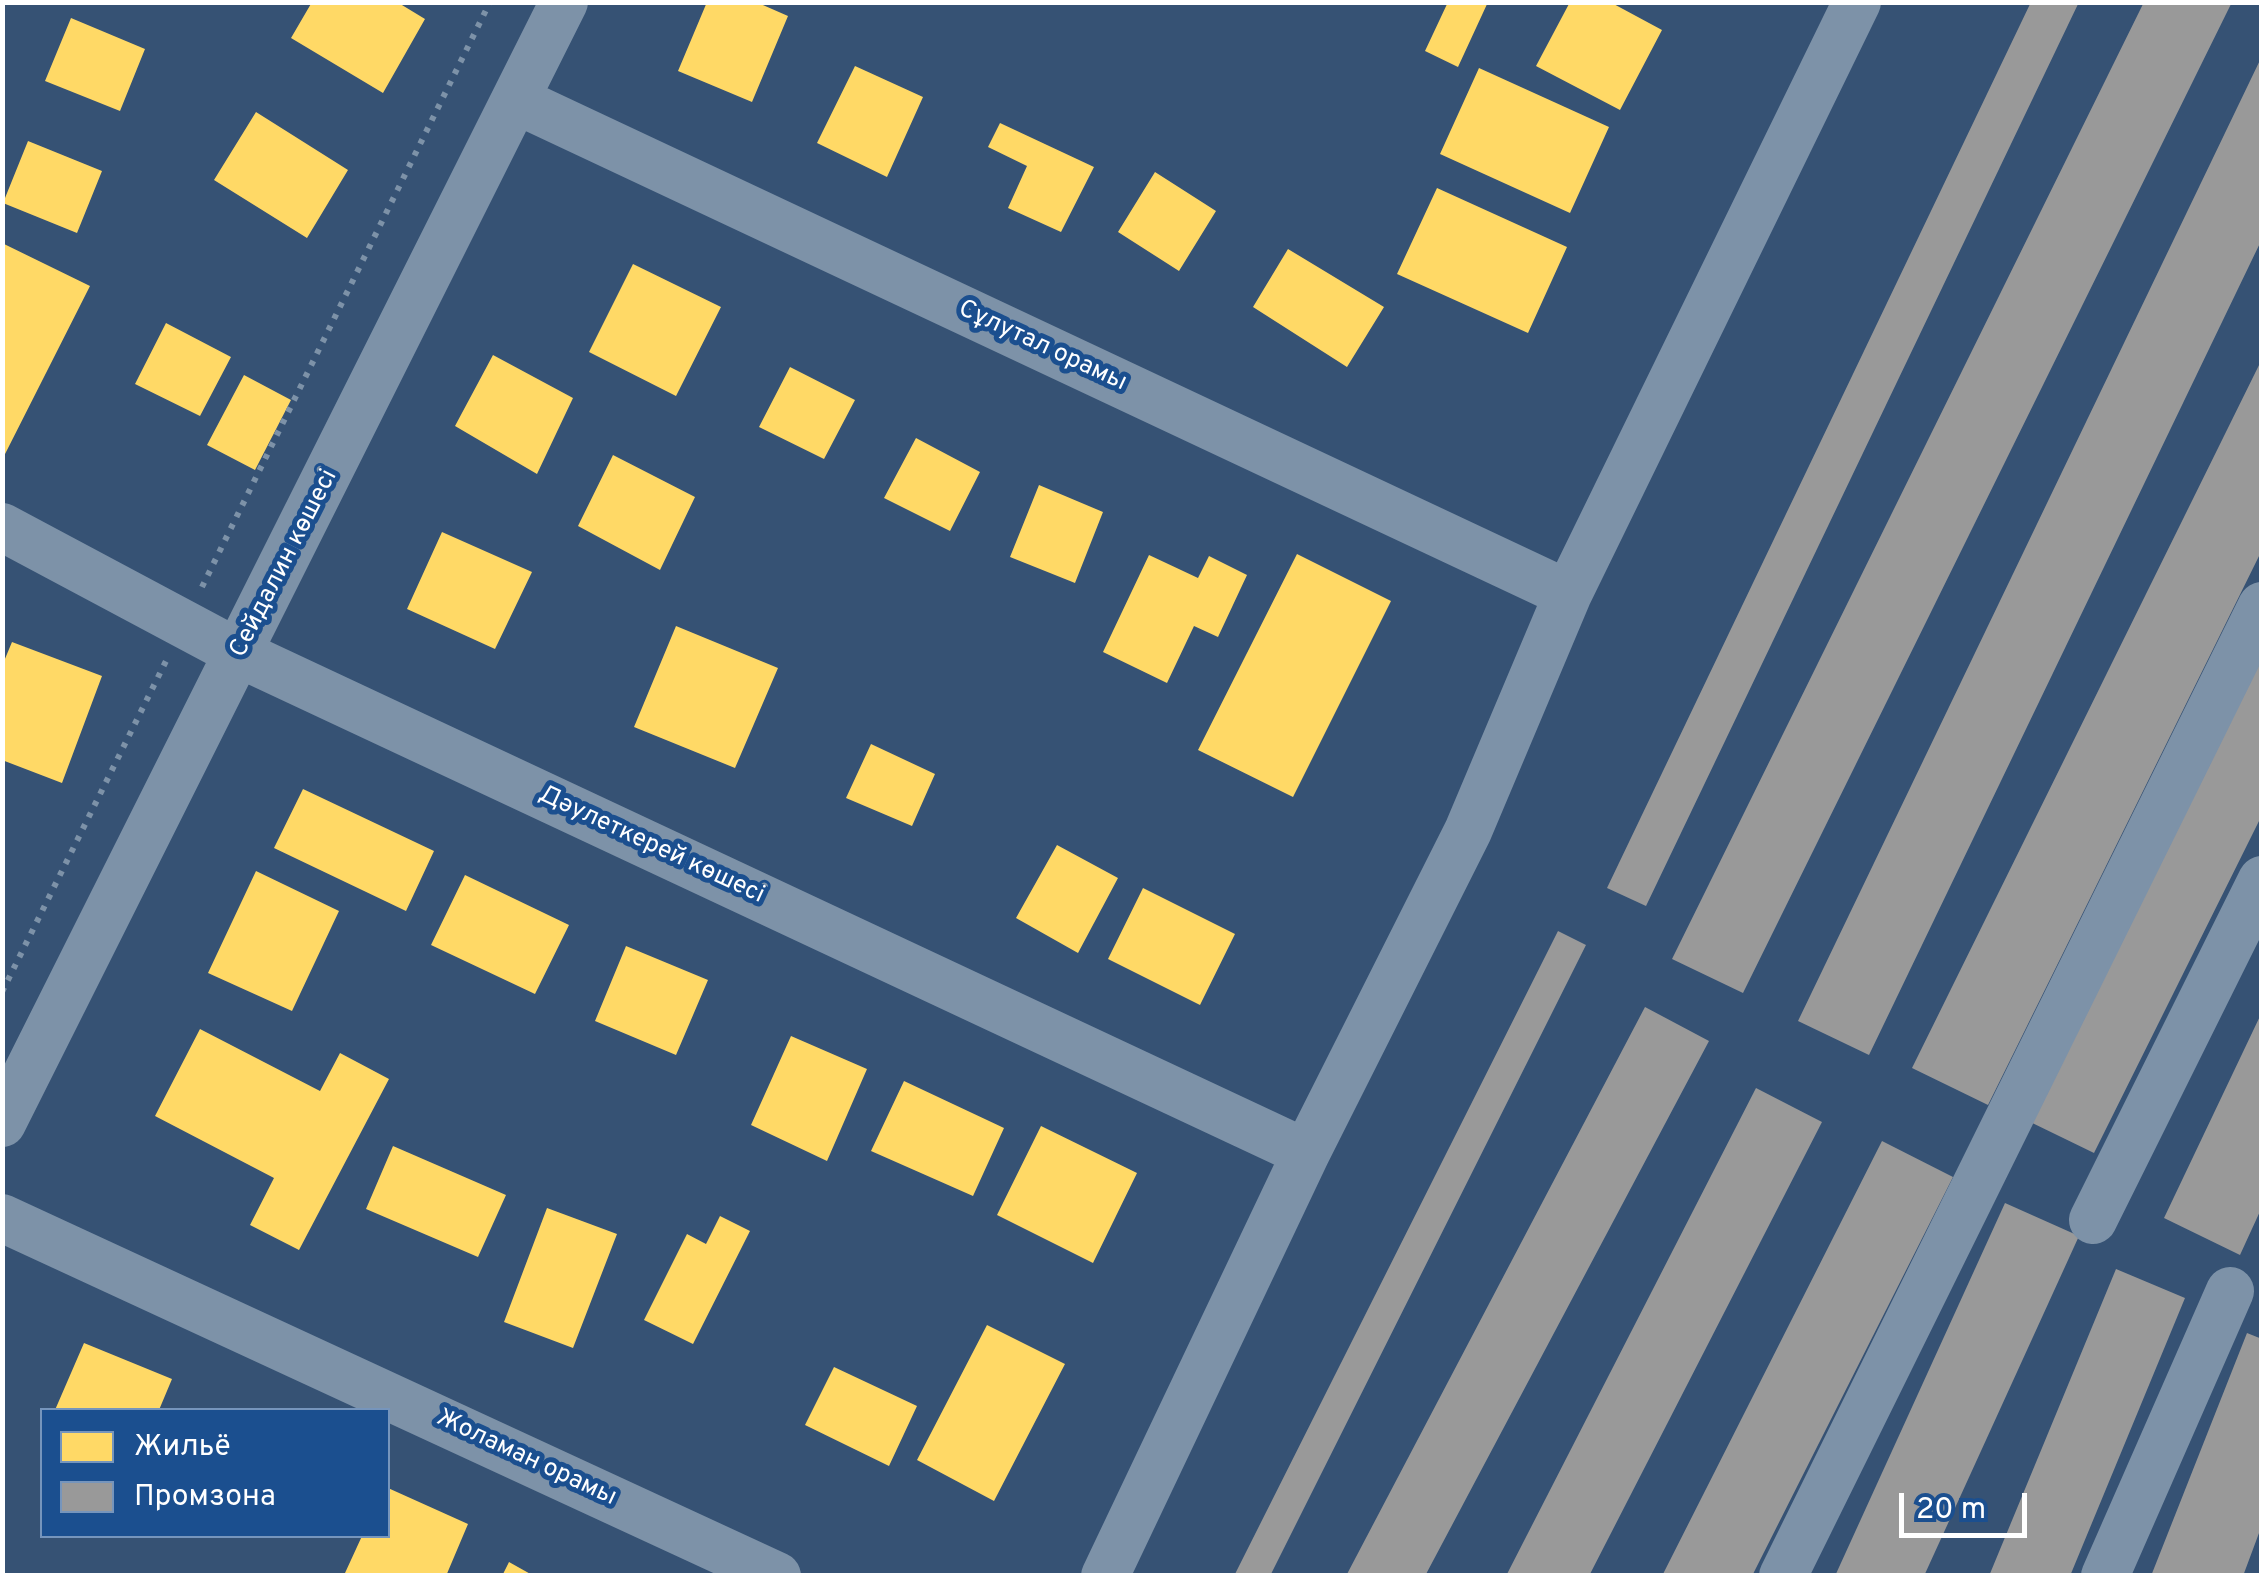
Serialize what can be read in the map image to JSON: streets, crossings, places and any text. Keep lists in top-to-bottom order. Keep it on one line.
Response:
{"streets":{"street":["Сұлутал орамы","Сейдалин көшесі","Дәулеткерей көшесі","Жоламан орамы"]},"crossings":[["Сұлутал орамы","Сейдалин көшесі"],["Сейдалин көшесі","Дәулеткерей көшесі"]],"legend":["Жильё","Промзона"],"scale_bar":"20 m"}
